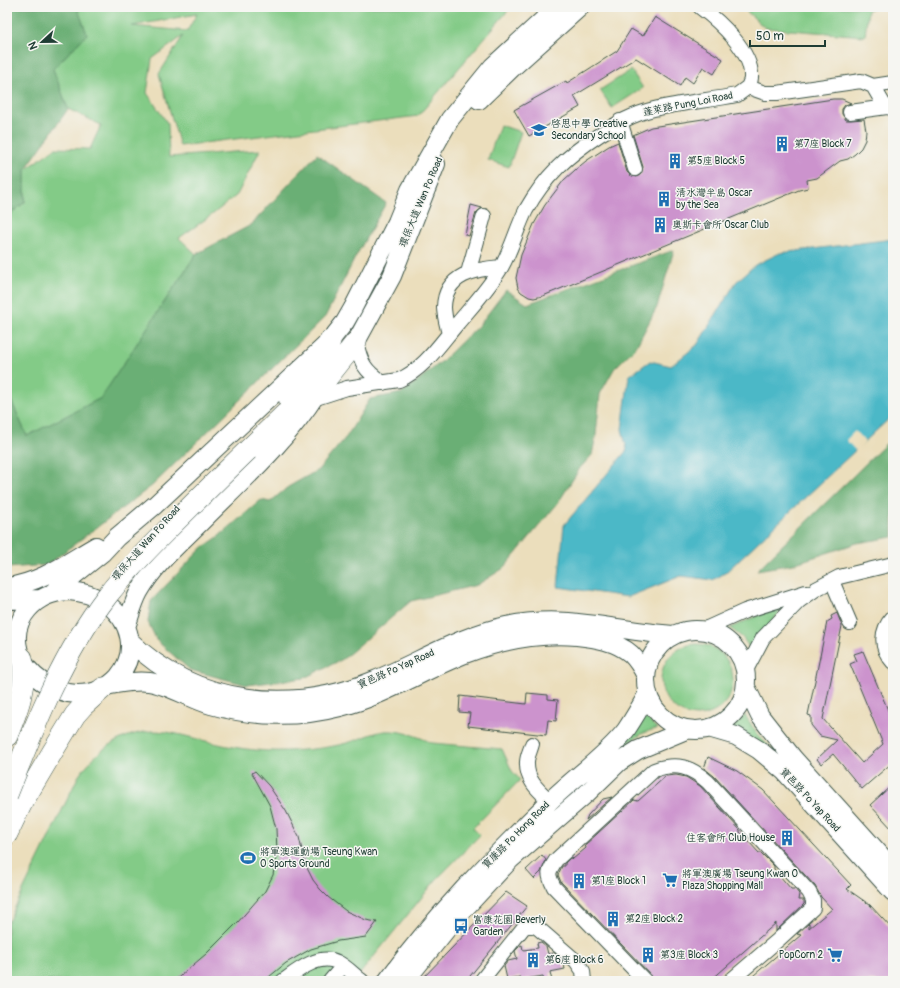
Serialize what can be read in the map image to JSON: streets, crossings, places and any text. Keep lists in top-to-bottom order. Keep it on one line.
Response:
{"streets":{"highway":["環保大道 Wan Po Road"],"main road":["寶邑路 Po Yap Road","寶康路 Po Hong Road"],"street":["蓬萊路 Pung Loi Road"]},"crossings":[["蓬萊路 Pung Loi Road","環保大道 Wan Po Road"],["環保大道 Wan Po Road","寶邑路 Po Yap Road"],["寶邑路 Po Yap Road","寶康路 Po Hong Road"]],"places":{"school or university":["啓思中學 Creative Secondary School"],"building":["第7座 Block 7","第5座 Block 5","清水灣半島 Oscar by the Sea","奧斯卡會所 Oscar Club","住客會所 Club House","第1座 Block 1","第2座 Block 2","第3座 Block 3","第6座 Block 6"],"sports":["將軍澳運動場 Tseung Kwan O Sports Ground"],"supermarket":["將軍澳廣場 Tseung Kwan O Plaza Shopping Mall","PopCorn 2"],"bus stop":["富康花園 Beverly Garden"]},"scale_bar":"50 m","north":"left"}
